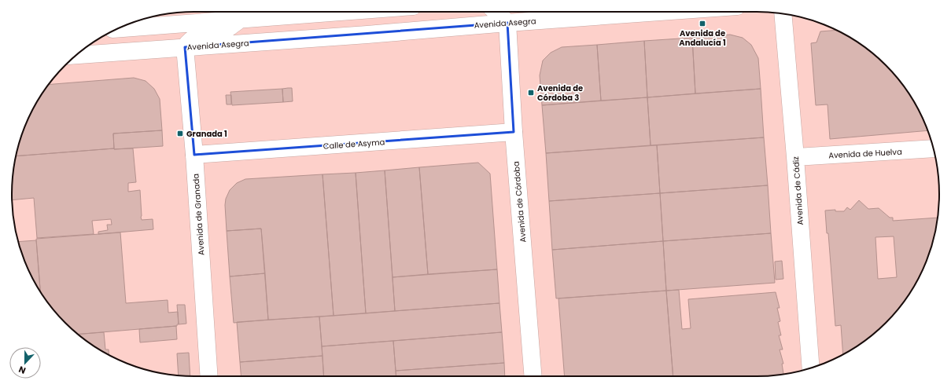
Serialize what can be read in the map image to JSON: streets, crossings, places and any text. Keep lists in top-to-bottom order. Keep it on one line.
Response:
{"streets":{"street":["Avenida Asegra","Calle de Asyma","Avenida de Huelva","Avenida de Cádiz","Avenida de Córdoba","Avenida de Granada"]},"crossings":[["Avenida Asegra","Avenida de Córdoba"],["Avenida Asegra","Avenida de Granada"],["Calle de Asyma","Avenida de Córdoba"],["Calle de Asyma","Avenida de Granada"],["Avenida de Huelva","Avenida de Cádiz"]],"places":{"transit":["Avenida de Andalucía 1","Avenida de Córdoba 3","Granada 1"]},"north":"bottom"}
